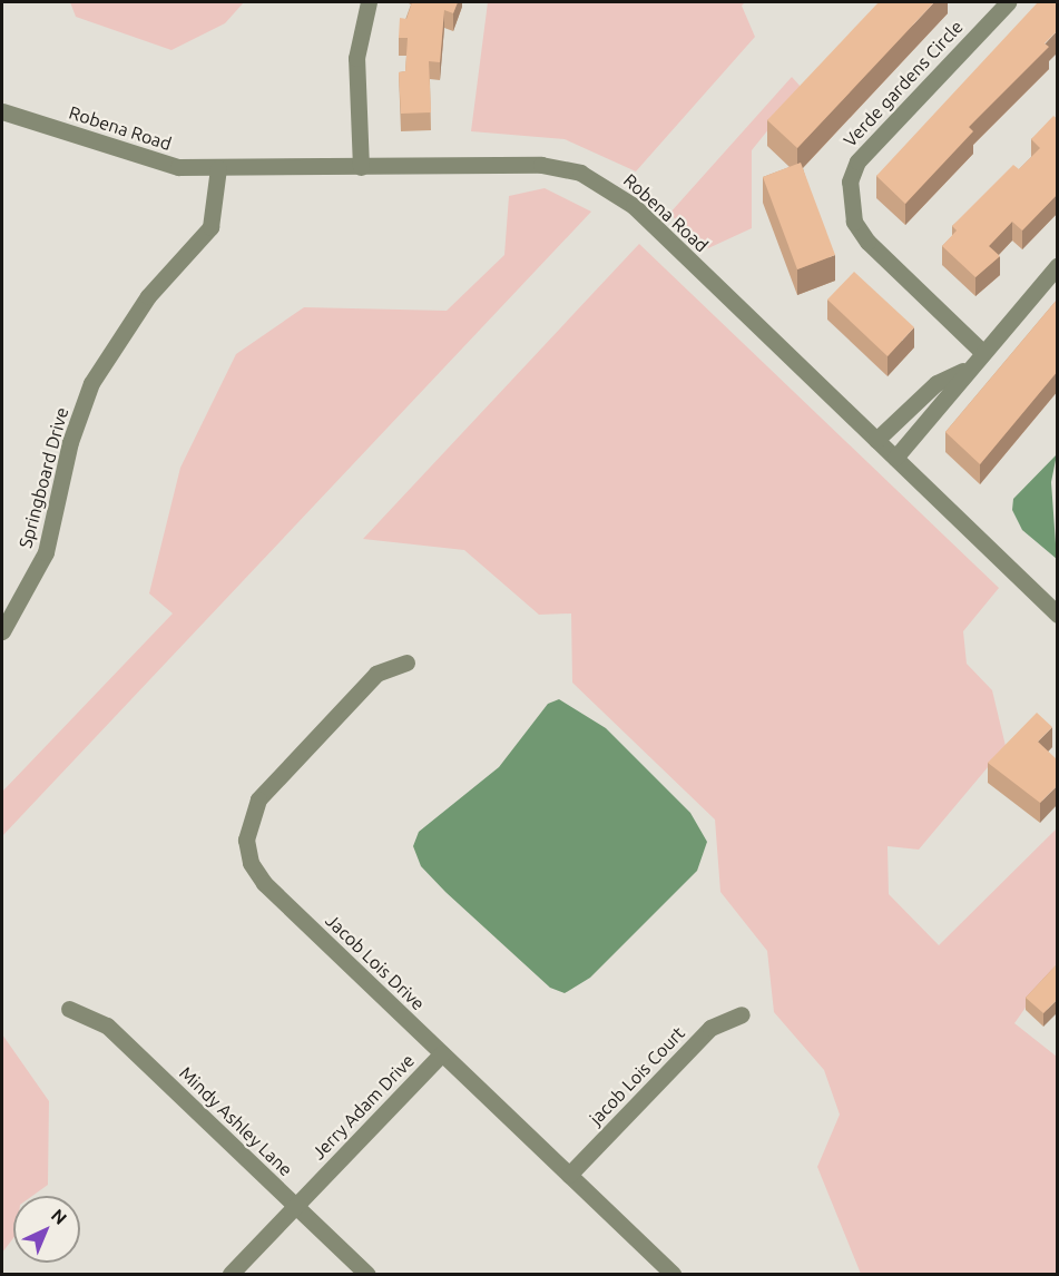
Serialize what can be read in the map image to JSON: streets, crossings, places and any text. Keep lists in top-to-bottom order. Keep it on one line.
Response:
{"streets":{"street":["Verde gardens Circle","Robena Road","Springboard Drive","Jacob Lois Drive","jacob Lois Court","Jerry Adam Drive","Mindy Ashley Lane"]},"crossings":[["Robena Road","Springboard Drive"],["Jacob Lois Drive","jacob Lois Court"],["Jacob Lois Drive","Jerry Adam Drive"],["Jerry Adam Drive","Mindy Ashley Lane"]],"north":"top right"}
